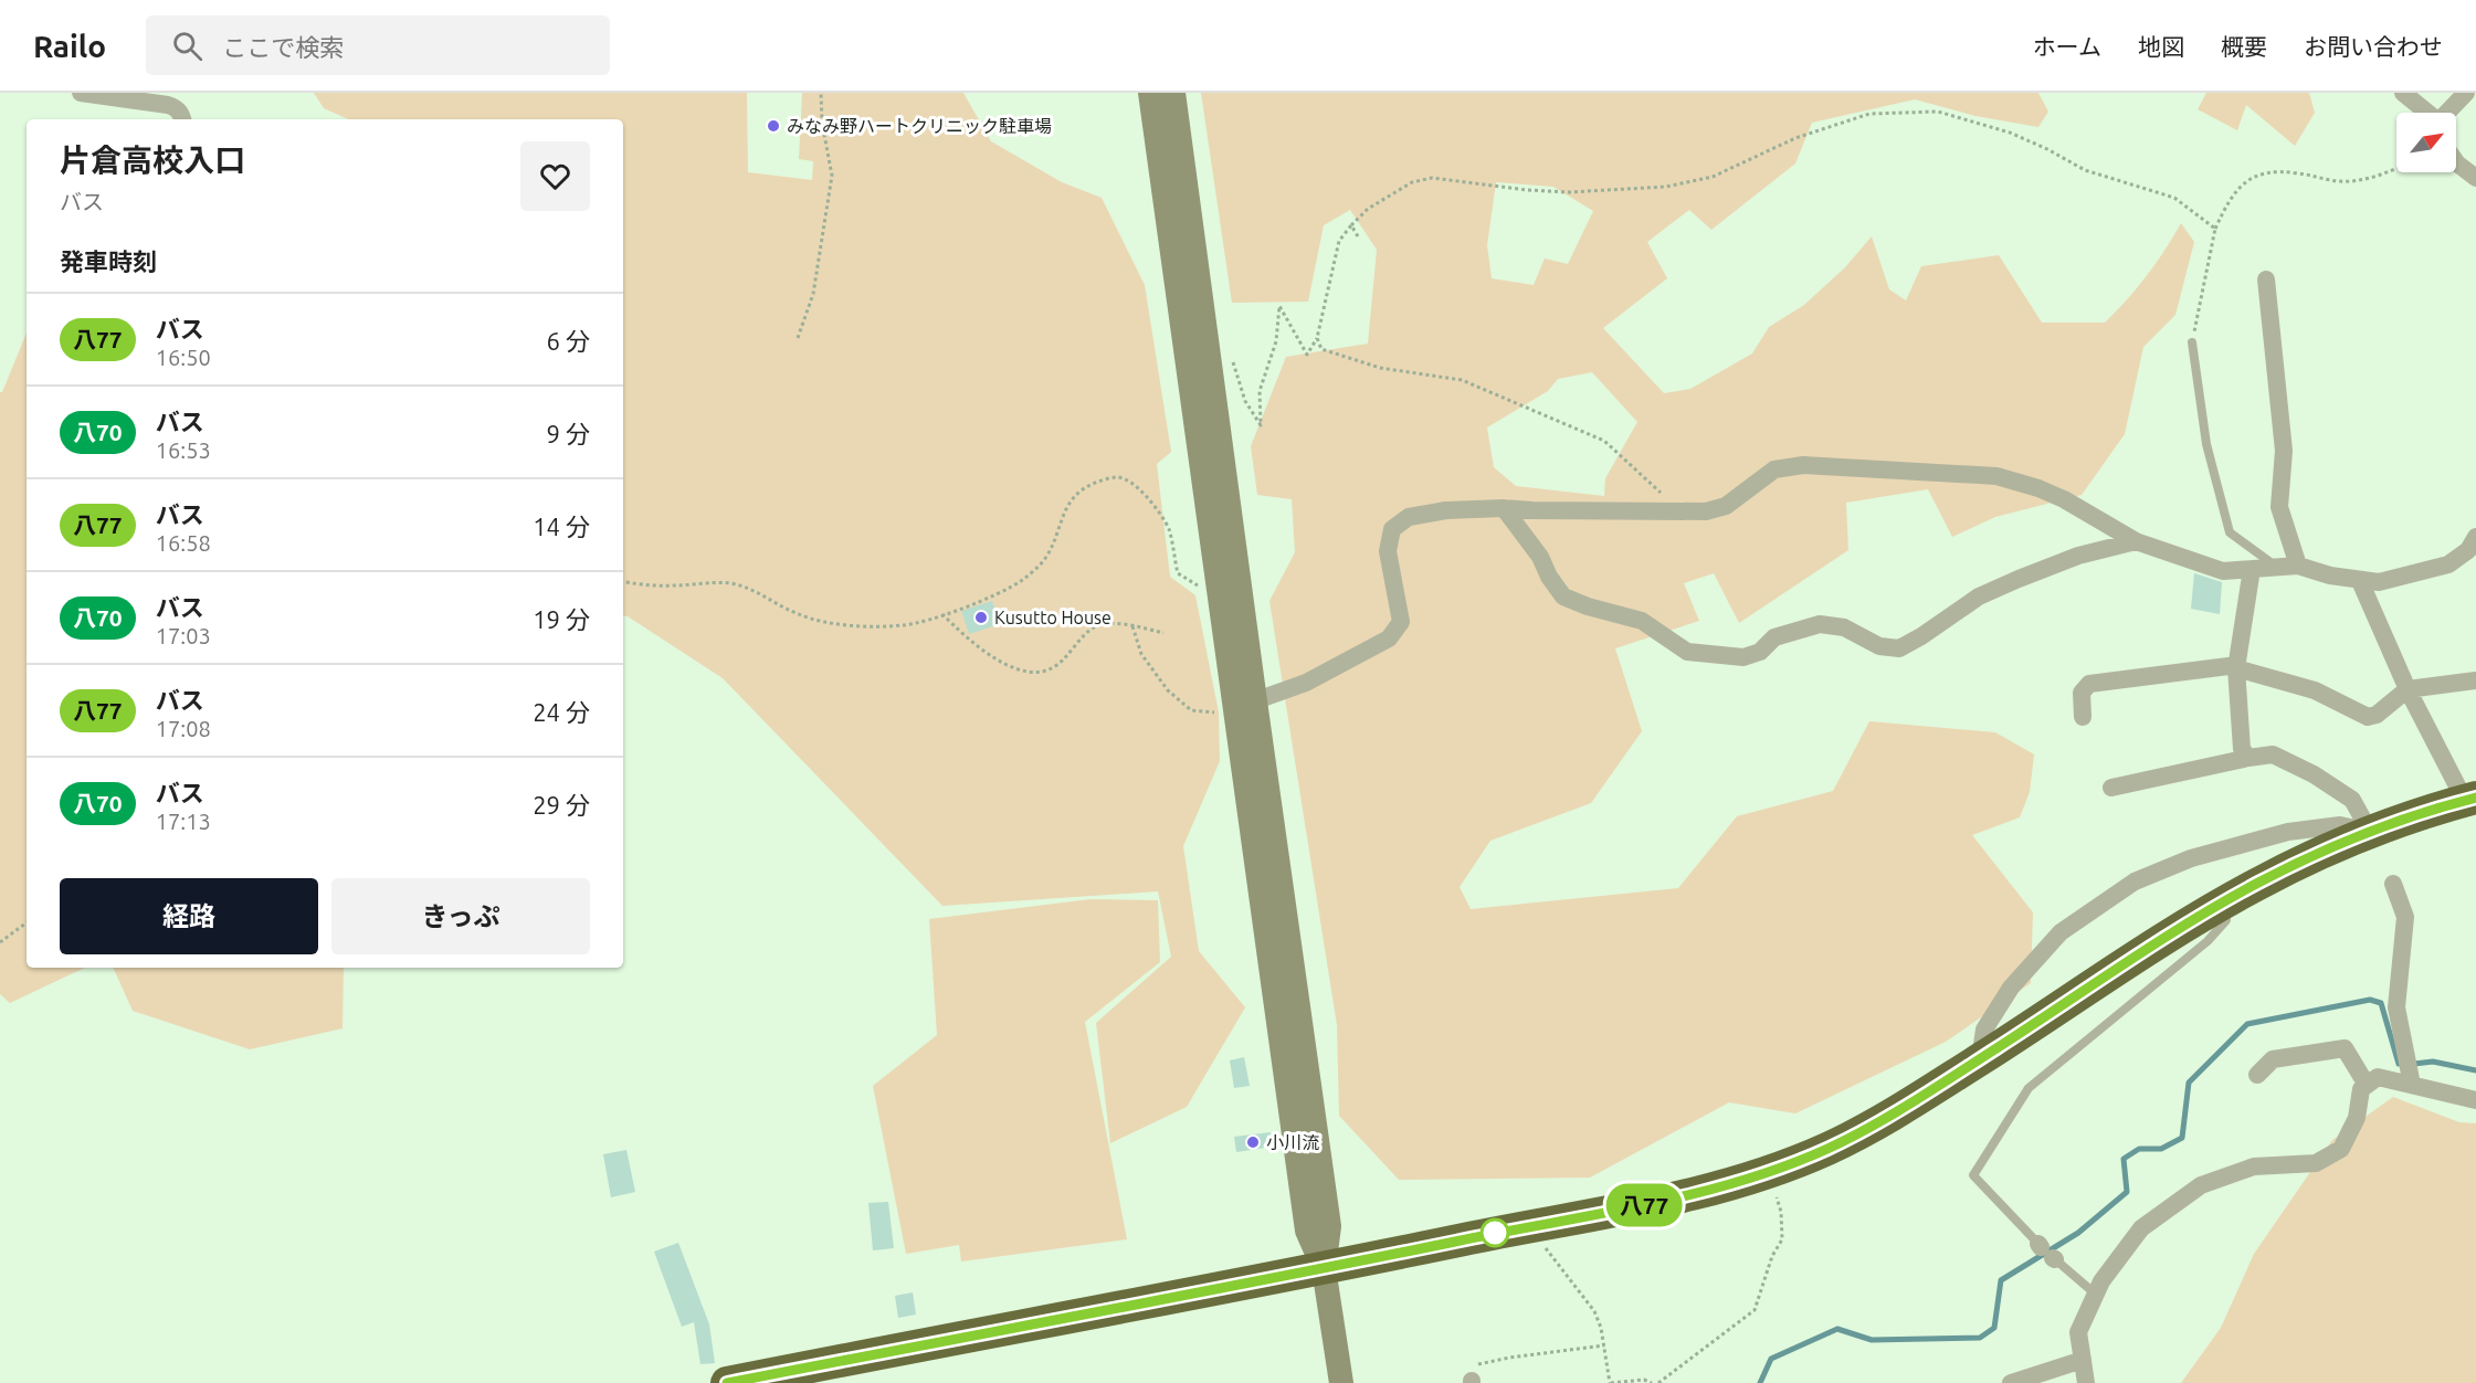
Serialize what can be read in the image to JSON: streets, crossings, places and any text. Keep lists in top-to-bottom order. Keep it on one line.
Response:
{"places":["みなみ野ハートクリニック駐車場","Kusutto House","小川流"],"lines":["bus line 八77"],"north":"top right","page":{"header":"Railo","search":"ここで検索","nav":["ホーム","地図","概要","お問い合わせ"],"on_map":"八77","heading":[["片倉高校入口","バス"],"発車時刻"],"list":[{"mark":"八77","name":"バス","note":"16:50","value":"6 分"},{"mark":"八70","name":"バス","note":"16:53","value":"9 分"},{"mark":"八77","name":"バス","note":"16:58","value":"14 分"},{"mark":"八70","name":"バス","note":"17:03","value":"19 分"},{"mark":"八77","name":"バス","note":"17:08","value":"24 分"},{"mark":"八70","name":"バス","note":"17:13","value":"29 分"}],"buttons":["経路","きっぷ"]}}
